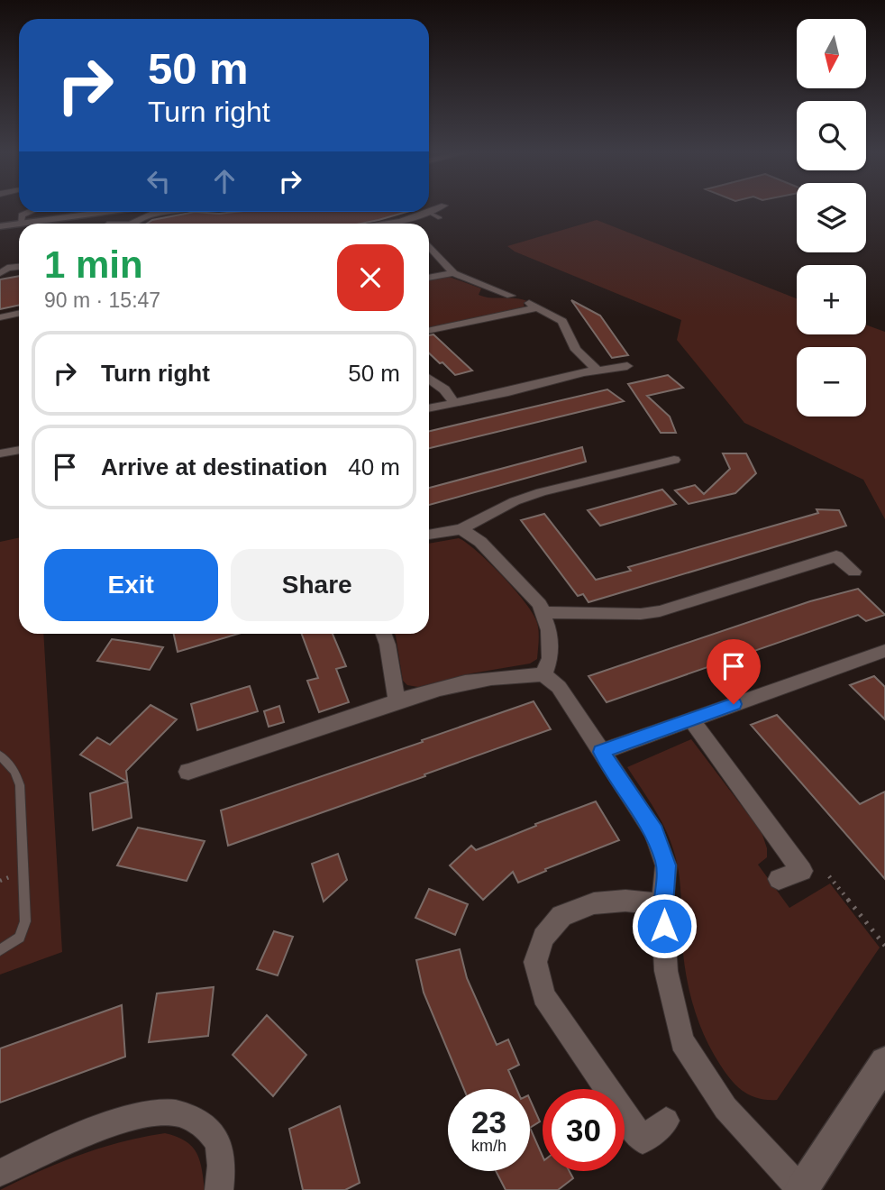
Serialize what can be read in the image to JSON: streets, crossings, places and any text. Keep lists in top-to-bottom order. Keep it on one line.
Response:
{"north":"bottom","page":{"map_buttons":["+","−"],"turn":["50 m","Turn right"],"heading":["1 min","90 m · 15:47"],"list":[{"name":"Turn right","value":"50 m"},{"name":"Arrive at destination","value":"40 m"}],"buttons":["Exit","Share"],"speed":"23 km/h","limit":"30"}}
